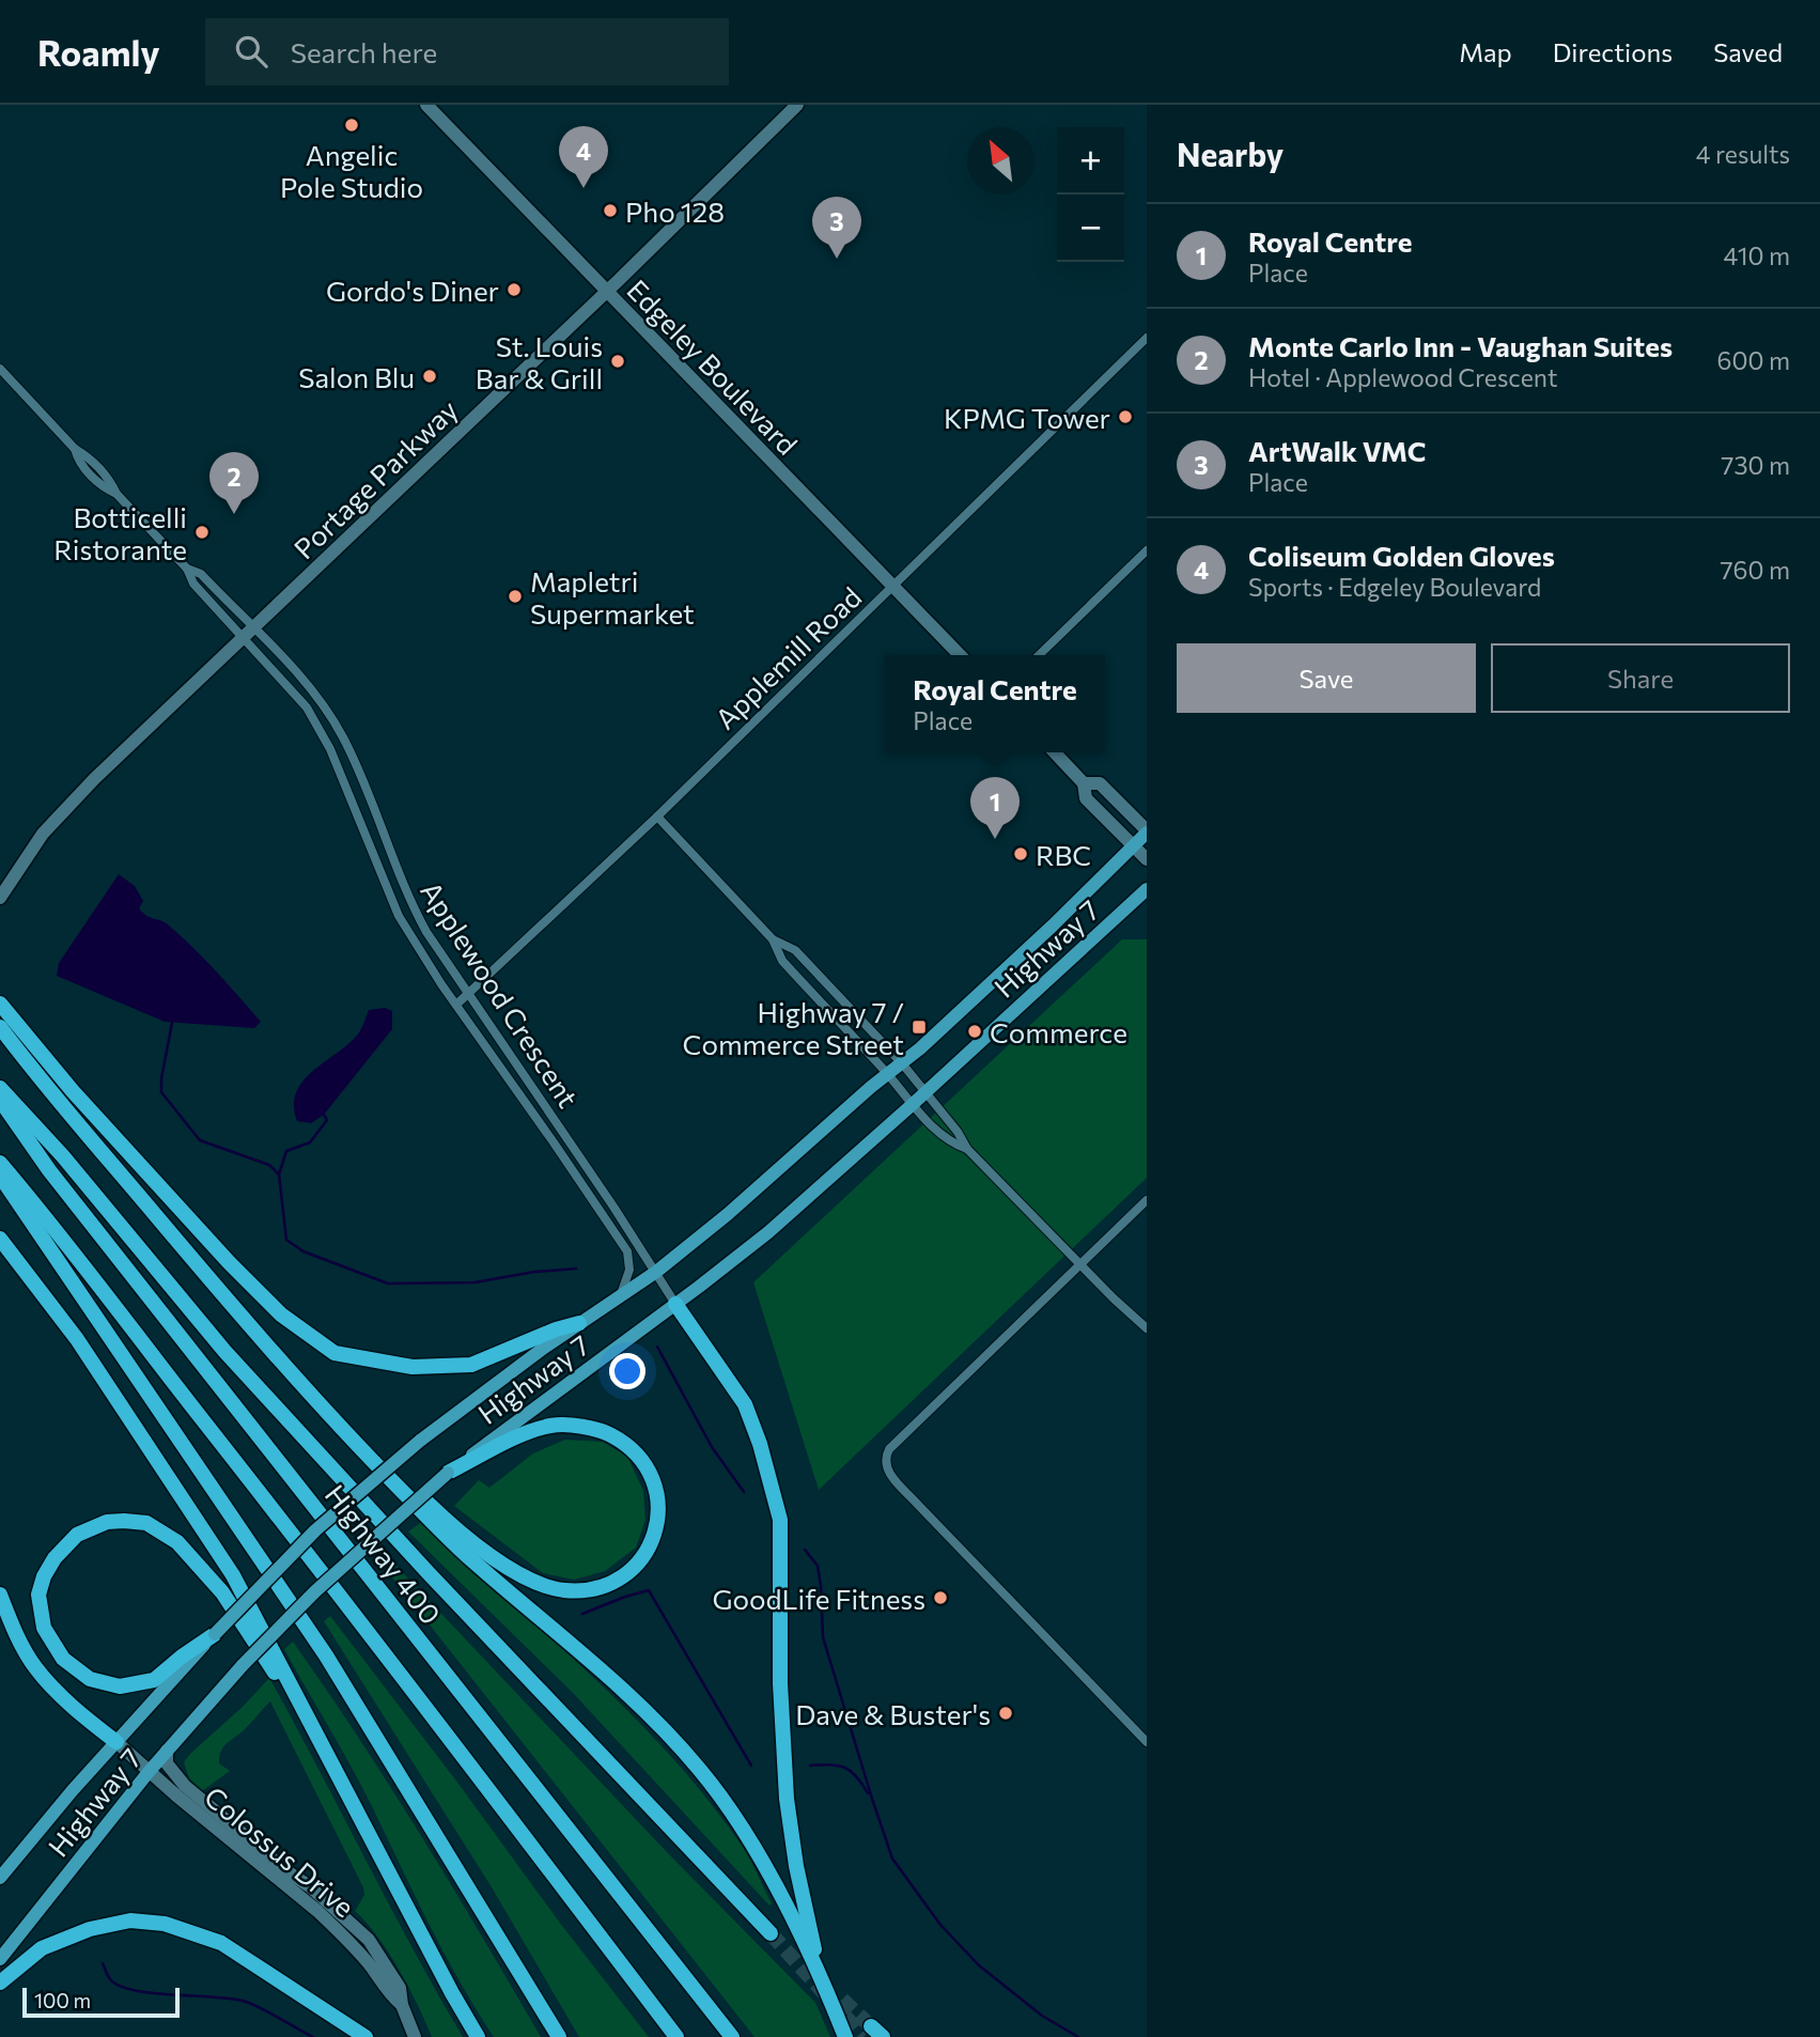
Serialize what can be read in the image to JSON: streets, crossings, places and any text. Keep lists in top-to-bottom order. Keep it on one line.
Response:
{"streets":{"highway":["Highway 400"],"main road":["Highway 7"],"street":["Edgeley Boulevard","Portage Parkway","Applemill Road","Applewood Crescent","Colossus Drive"]},"crossings":[["Edgeley Boulevard","Portage Parkway"],["Edgeley Boulevard","Applemill Road"],["Portage Parkway","Applewood Crescent"],["Applemill Road","Applewood Crescent"],["Highway 7","Applewood Crescent"],["Highway 7","Colossus Drive"]],"places":{"other":["Angelic Pole Studio","Pho 128","Gordo's Diner","St. Louis Bar & Grill","Salon Blu","KPMG Tower","Botticelli Ristorante","Mapletri Supermarket","RBC","Commerce","GoodLife Fitness","Dave & Buster's"],"transit":["Highway 7 / Commerce Street"]},"scale_bar":"100 m","north":"top left","page":{"header":"Roamly","search":"Search here","nav":["Map","Directions","Saved"],"heading":["Nearby","4 results"],"pins":["4","3","2","1"],"map_buttons":["+","−"],"list":[{"mark":"1","name":"Royal Centre","note":"Place","value":"410 m"},{"mark":"2","name":"Monte Carlo Inn - Vaughan Suites","note":"Hotel · Applewood Crescent","value":"600 m"},{"mark":"3","name":"ArtWalk VMC","note":"Place","value":"730 m"},{"mark":"4","name":"Coliseum Golden Gloves","note":"Sports · Edgeley Boulevard","value":"760 m"}],"buttons":["Save","Share"],"popup":["Royal Centre","Place"],"scale":"100 m"}}
